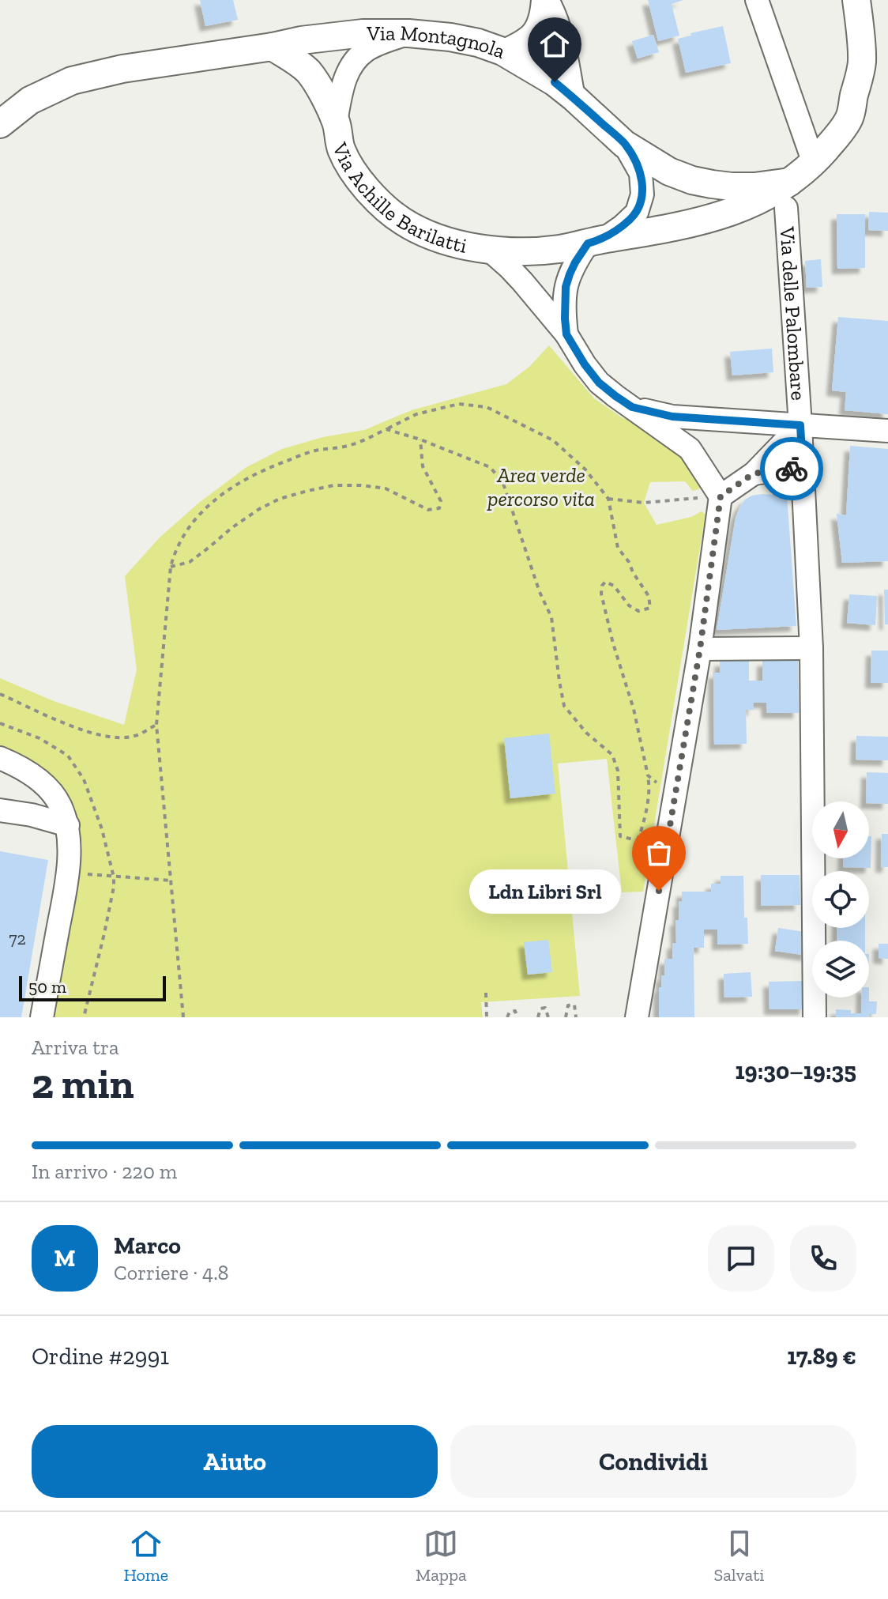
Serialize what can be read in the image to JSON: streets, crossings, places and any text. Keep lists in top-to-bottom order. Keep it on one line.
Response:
{"streets":{"main road":["Via Montagnola","Via Achille Barilatti"],"street":["Via delle Palombare"]},"crossings":[["Via Montagnola","Via Achille Barilatti"],["Via Montagnola","Via delle Palombare"],["Via Achille Barilatti","Via delle Palombare"]],"parks":["Area verde percorso vita"],"places":["Ldn Libri Srl"],"house_numbers":["72"],"scale_bar":"50 m","north":"bottom","page":{"bubble":"Ldn Libri Srl","scale":"50 m","heading":["2 min","Arriva tra","19:30–19:35"],"panel":["Marco","Corriere · 4.8","Ordine #2991","17.89 €"],"bar":"In arrivo · 220 m","round":"M","buttons":["Aiuto","Condividi"],"tabs":["Home","Mappa","Salvati"]}}
